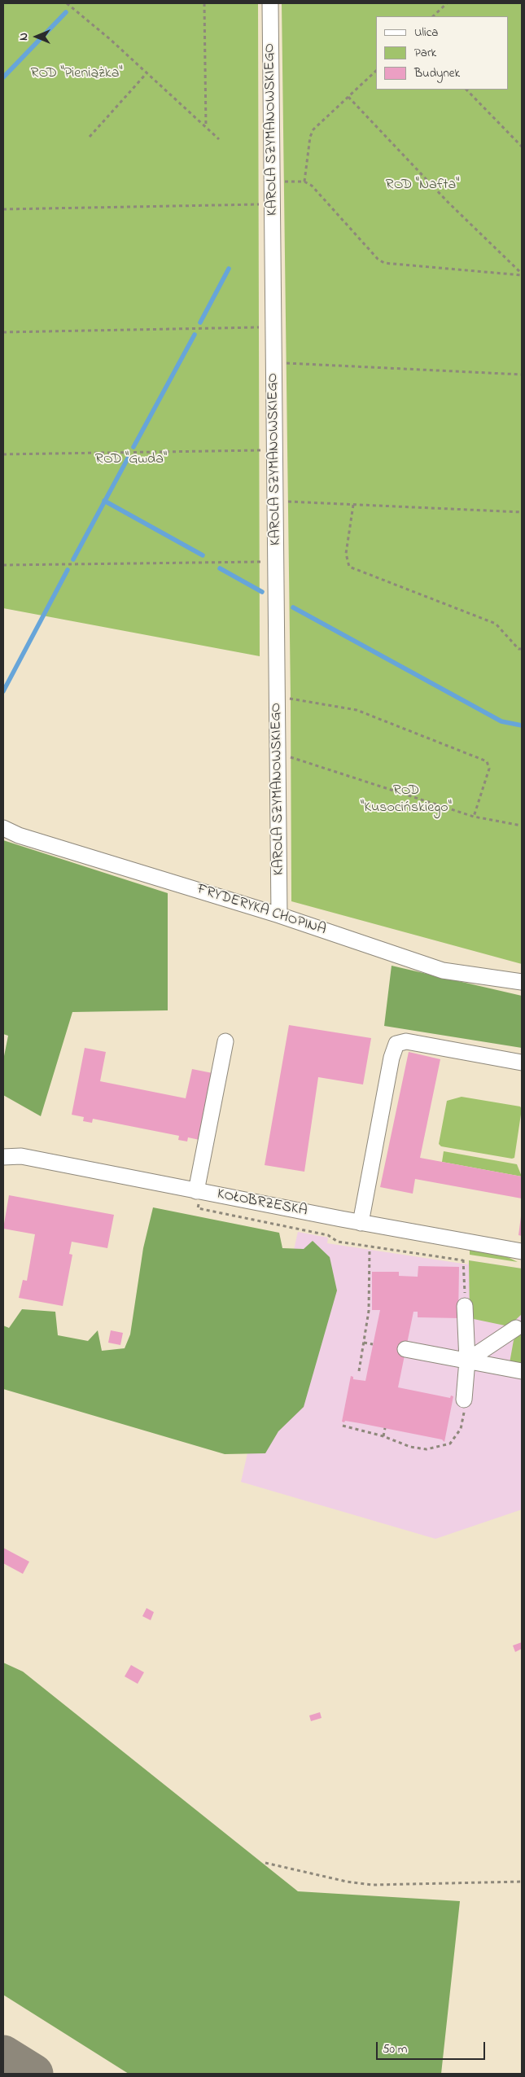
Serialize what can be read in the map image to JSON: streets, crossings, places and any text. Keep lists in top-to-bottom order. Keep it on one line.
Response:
{"streets":{"street":["KAROLA SZYMANOWSKIEGO","FRYDERYKA CHOPINA","KOŁOBRZESKA"]},"crossings":[["KAROLA SZYMANOWSKIEGO","FRYDERYKA CHOPINA"]],"parks":["ROD \"Pieniążka\"","ROD \"Nafta\"","ROD \"Gwda\"","ROD \"Kusocińskiego\""],"legend":["Ulica","Park","Budynek"],"scale_bar":"50 m","north":"left"}
